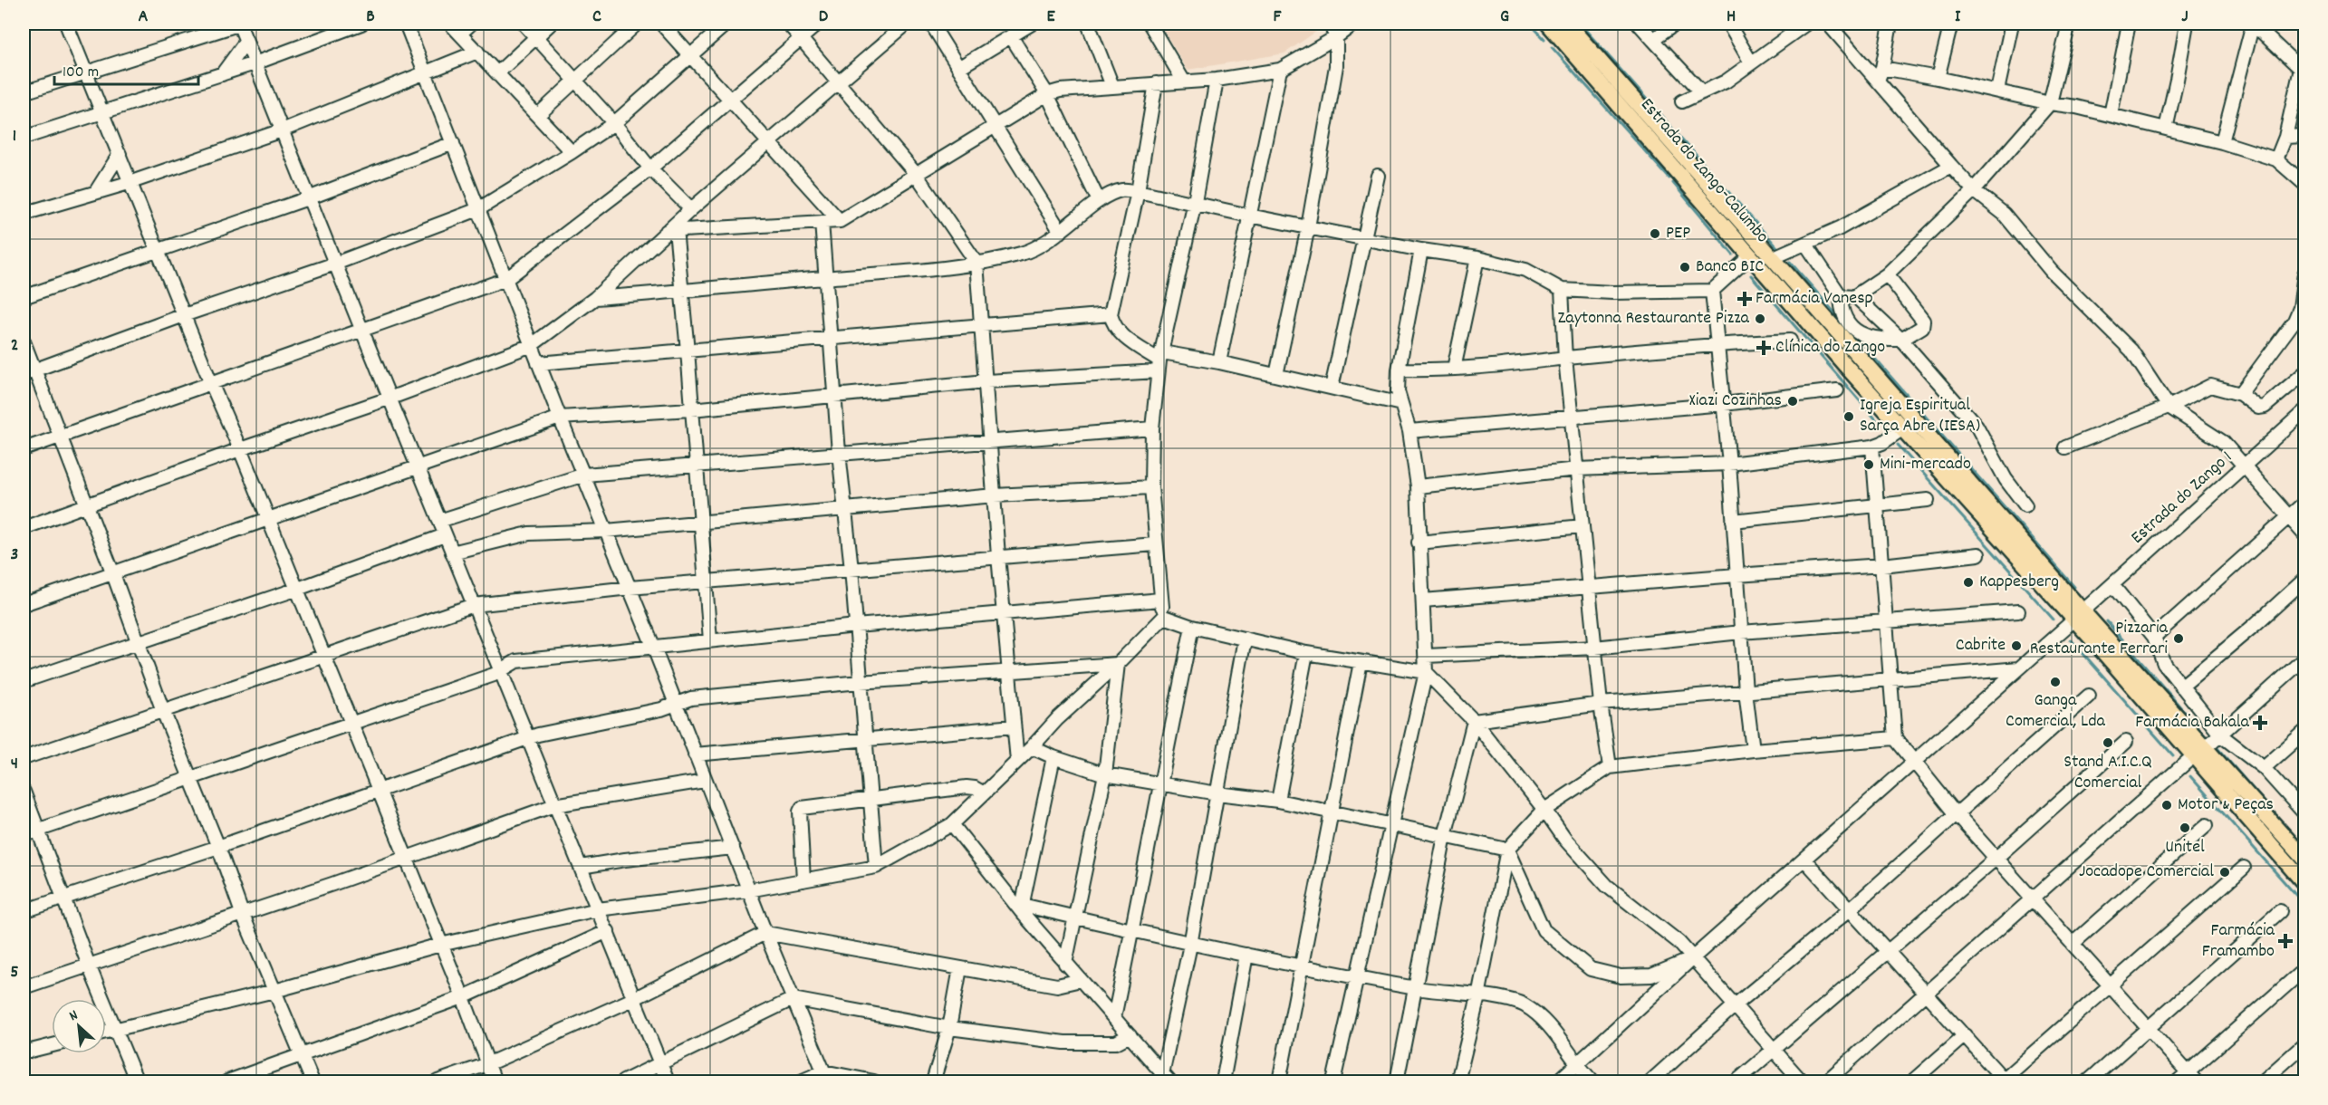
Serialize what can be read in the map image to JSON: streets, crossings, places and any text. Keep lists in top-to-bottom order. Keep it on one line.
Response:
{"streets":{"main road":["Estrada do Zango-Calumbo"],"street":["Estrada do Zango 1"]},"crossings":[["Estrada do Zango-Calumbo","Estrada do Zango 1"]],"places":{"other":["PEP","Banco BIC","Zaytonna Restaurante Pizza","Xiazi Cozinhas","Igreja Espiritual Sarça Abre (IESA)","Mini-mercado","Kappesberg","Pizzaria Restaurante Ferrari","Cabrite","Ganga Comercial, Lda","Stand A.I.C.Q Comercial","Motor & Peças","Unitel","Jocadope Comercial"],"health":["Farmácia Vanesp","Clínica do Zango","Farmácia Bakala","Farmácia Framambo"]},"scale_bar":"100 m","north":"top left","grid":{"columns":["A","B","C","D","E","F","G","H","I","J"],"rows":["1","2","3","4","5"]}}
